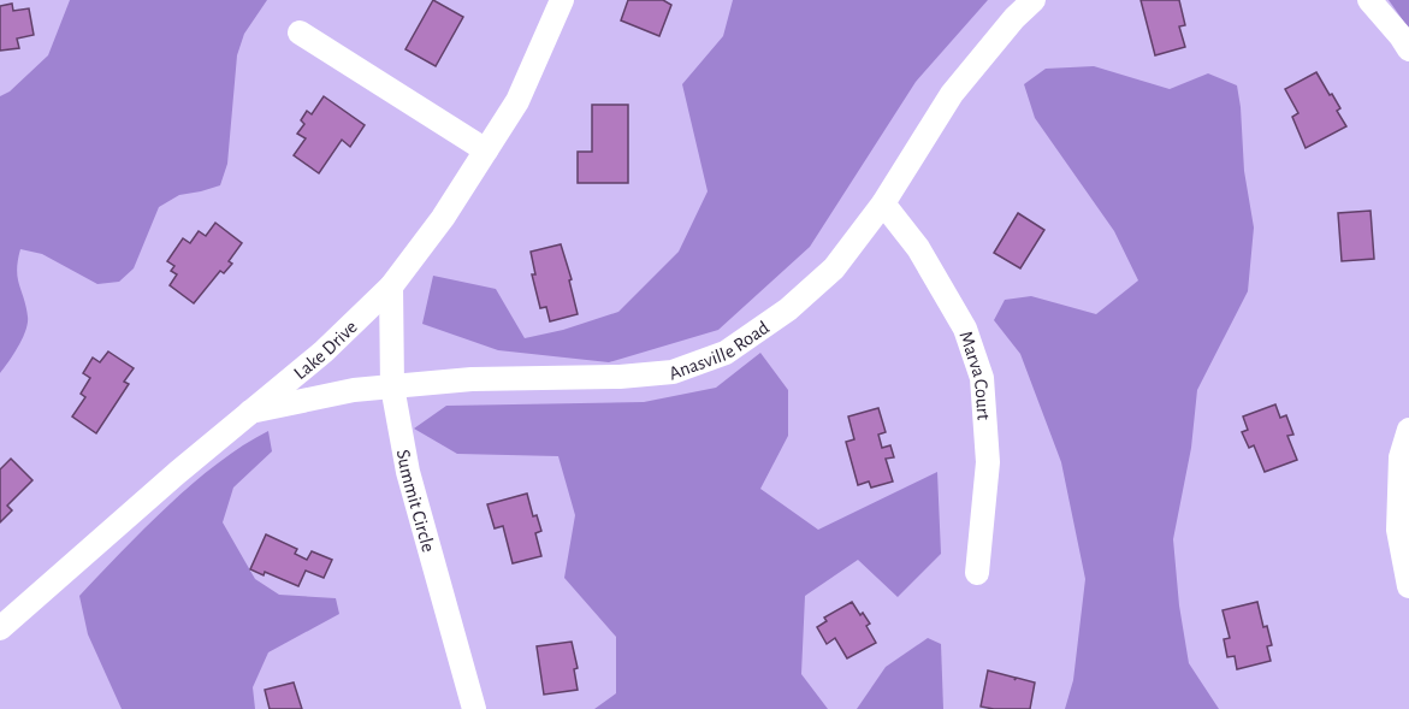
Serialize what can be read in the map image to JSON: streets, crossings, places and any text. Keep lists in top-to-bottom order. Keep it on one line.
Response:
{"streets":{"street":["Anasville Road","Lake Drive","Marva Court","Summit Circle"]},"crossings":[["Anasville Road","Lake Drive"],["Anasville Road","Marva Court"],["Anasville Road","Summit Circle"],["Lake Drive","Summit Circle"]]}
